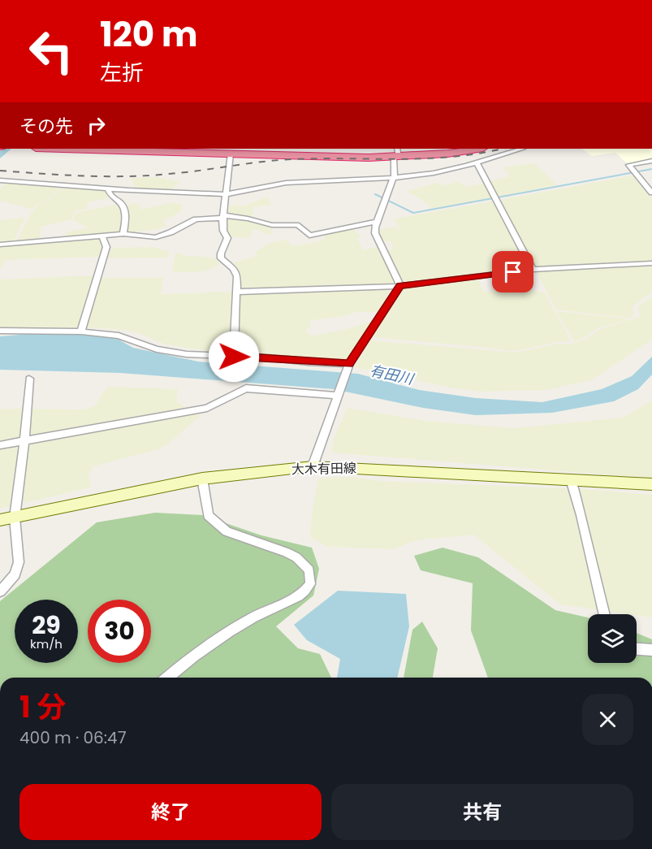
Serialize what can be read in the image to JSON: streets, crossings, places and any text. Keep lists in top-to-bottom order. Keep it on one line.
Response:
{"streets":{"main road":["大木有田線"]},"water":["有田川"],"page":{"turn":["120 m","左折"],"then":"その先","speed":"29 km/h","limit":"30","heading":["1 分","400 m · 06:47"],"buttons":["終了","共有"]}}
